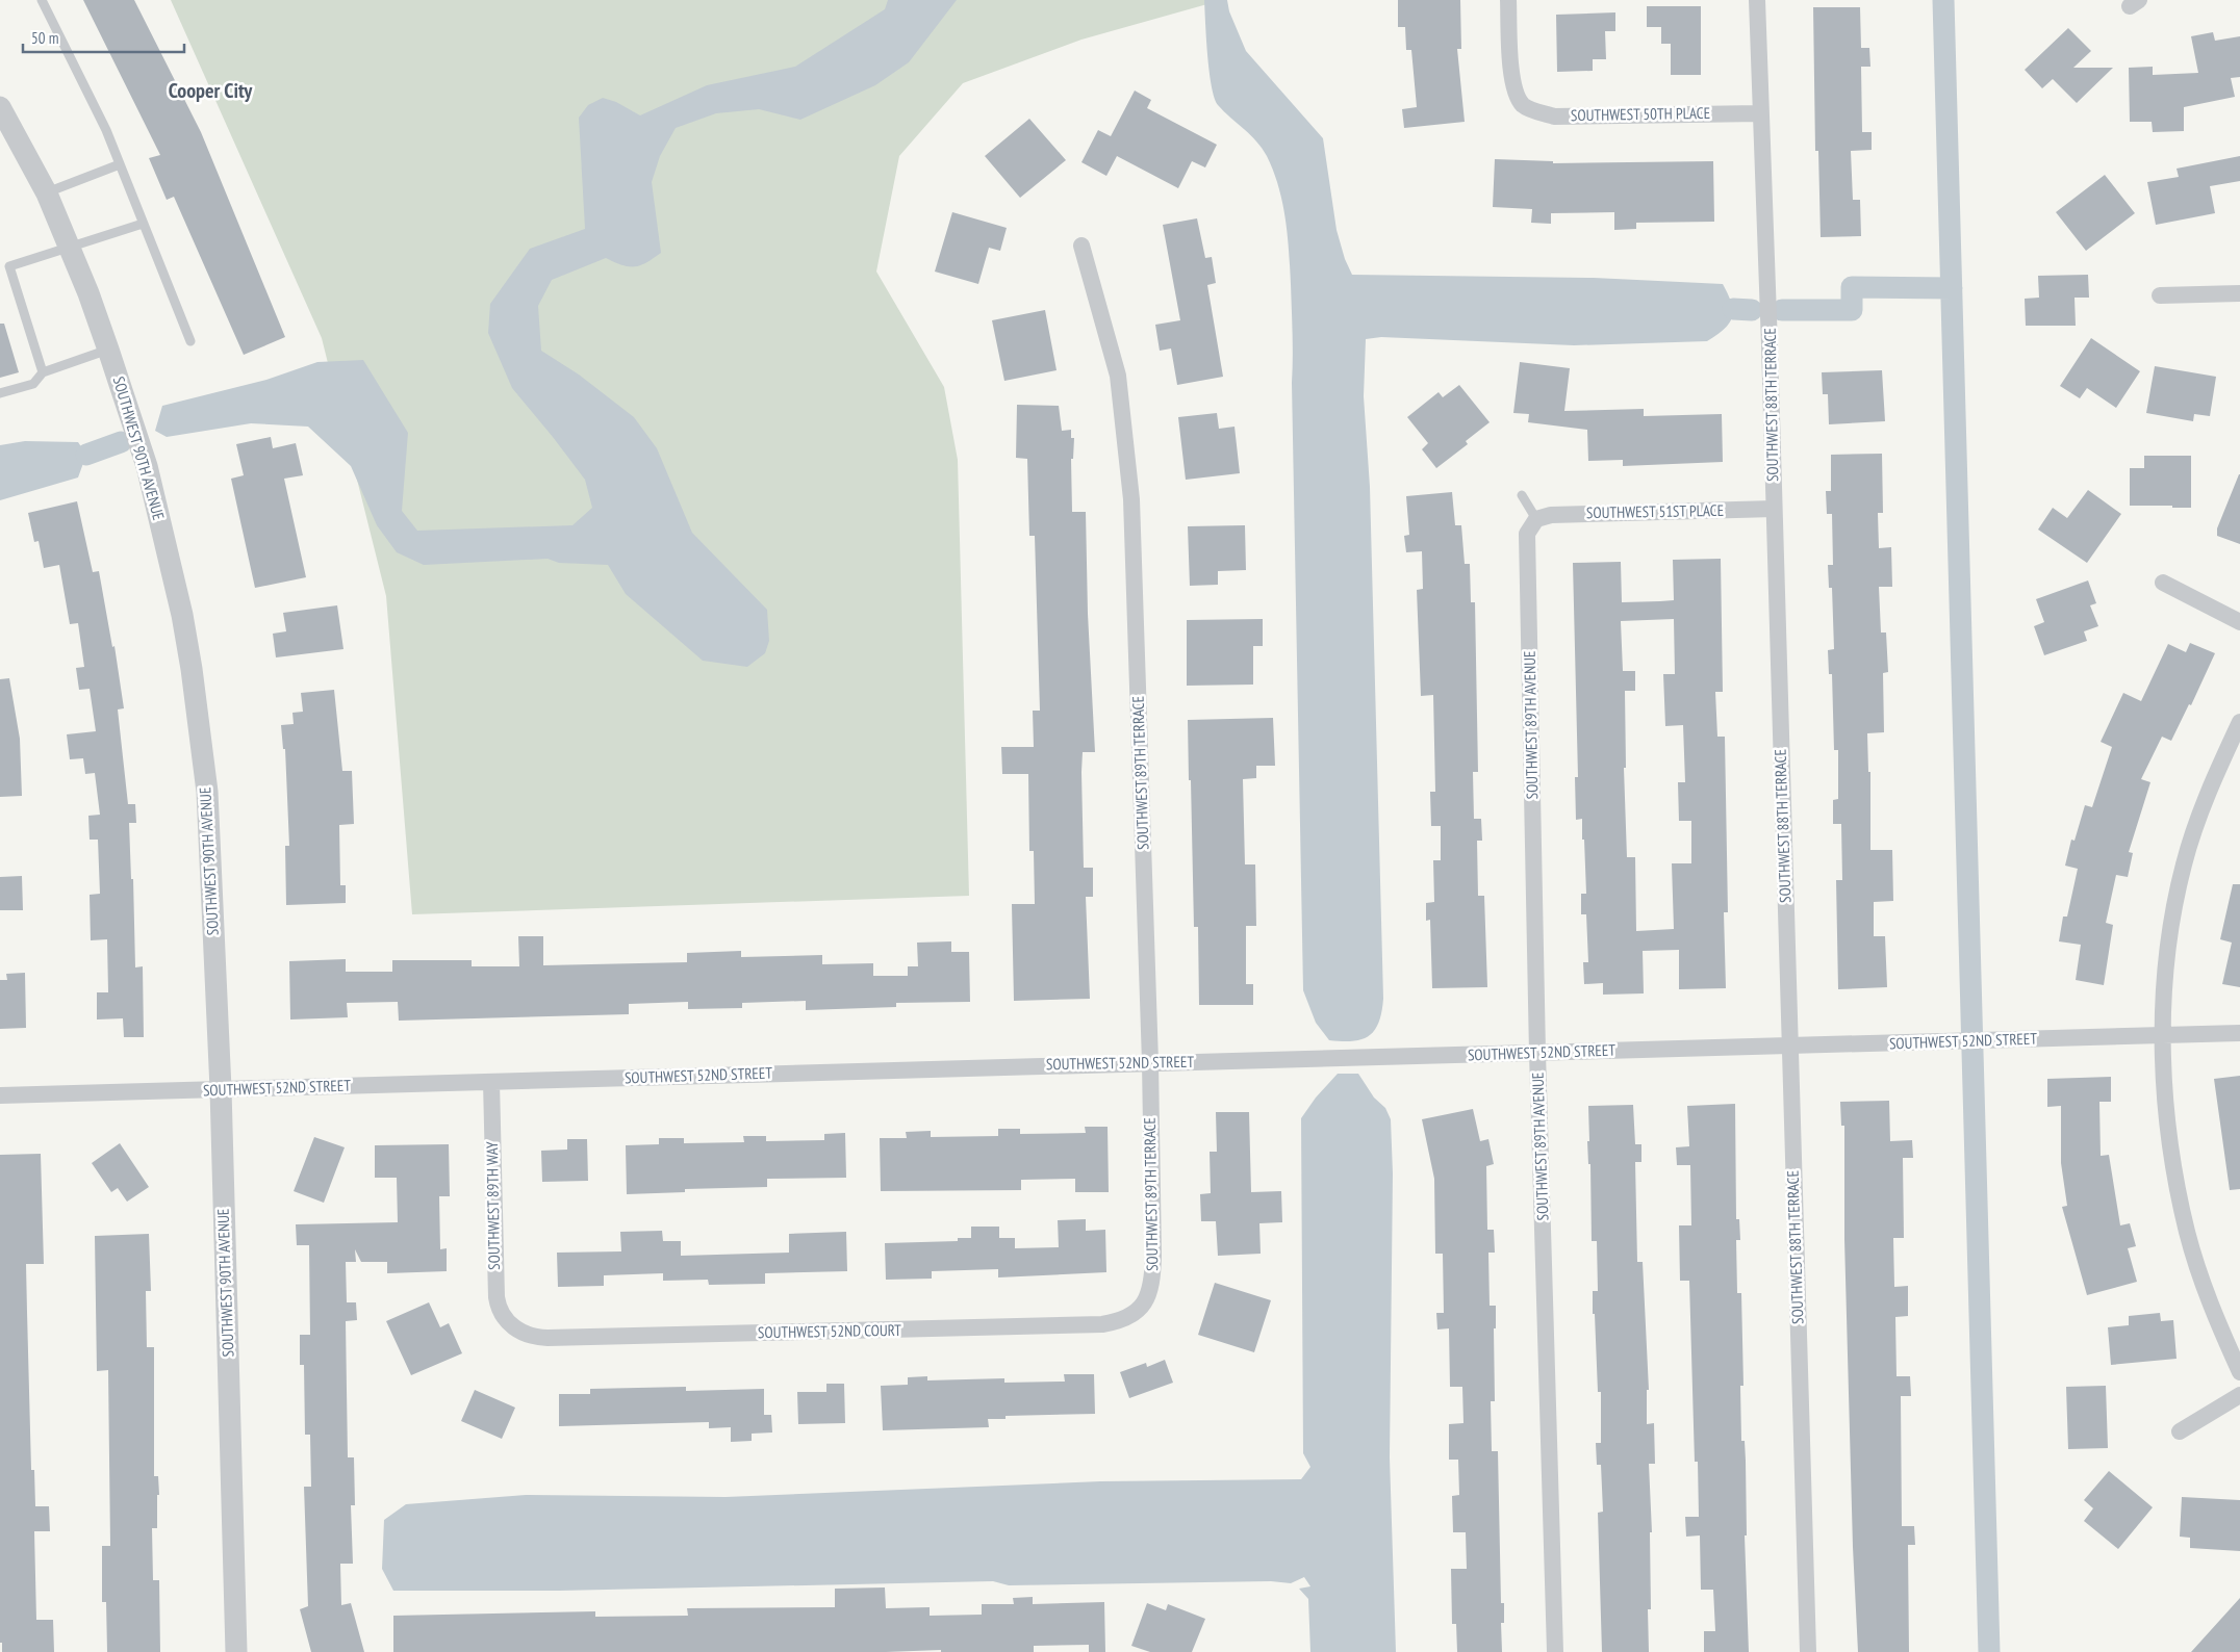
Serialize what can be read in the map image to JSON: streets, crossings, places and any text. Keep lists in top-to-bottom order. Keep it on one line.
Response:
{"streets":{"street":["SOUTHWEST 50TH PLACE","SOUTHWEST 88TH TERRACE","SOUTHWEST 90TH AVENUE","SOUTHWEST 51ST PLACE","SOUTHWEST 89TH AVENUE","SOUTHWEST 89TH TERRACE","SOUTHWEST 52ND STREET","SOUTHWEST 89TH WAY","SOUTHWEST 52ND COURT"]},"crossings":[["SOUTHWEST 50TH PLACE","SOUTHWEST 88TH TERRACE"],["SOUTHWEST 88TH TERRACE","SOUTHWEST 51ST PLACE"],["SOUTHWEST 88TH TERRACE","SOUTHWEST 52ND STREET"],["SOUTHWEST 90TH AVENUE","SOUTHWEST 52ND STREET"],["SOUTHWEST 51ST PLACE","SOUTHWEST 89TH AVENUE"],["SOUTHWEST 89TH AVENUE","SOUTHWEST 52ND STREET"],["SOUTHWEST 89TH TERRACE","SOUTHWEST 52ND STREET"],["SOUTHWEST 89TH TERRACE","SOUTHWEST 52ND COURT"],["SOUTHWEST 52ND STREET","SOUTHWEST 89TH WAY"],["SOUTHWEST 89TH WAY","SOUTHWEST 52ND COURT"]],"districts":["Cooper City"],"scale_bar":"50 m"}
